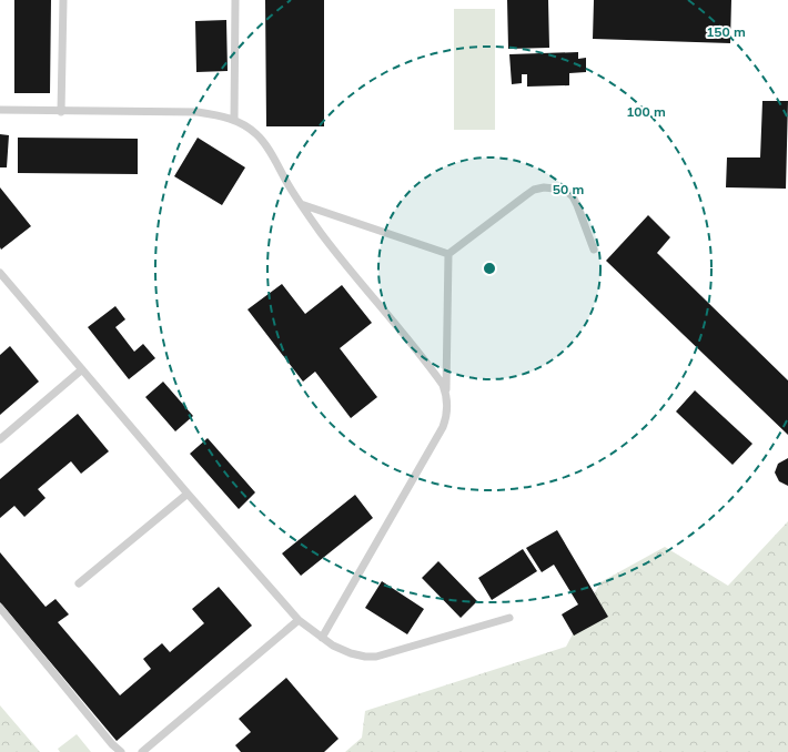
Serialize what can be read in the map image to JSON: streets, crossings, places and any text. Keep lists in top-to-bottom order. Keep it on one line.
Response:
{"rings":["150 m","100 m","50 m"]}
